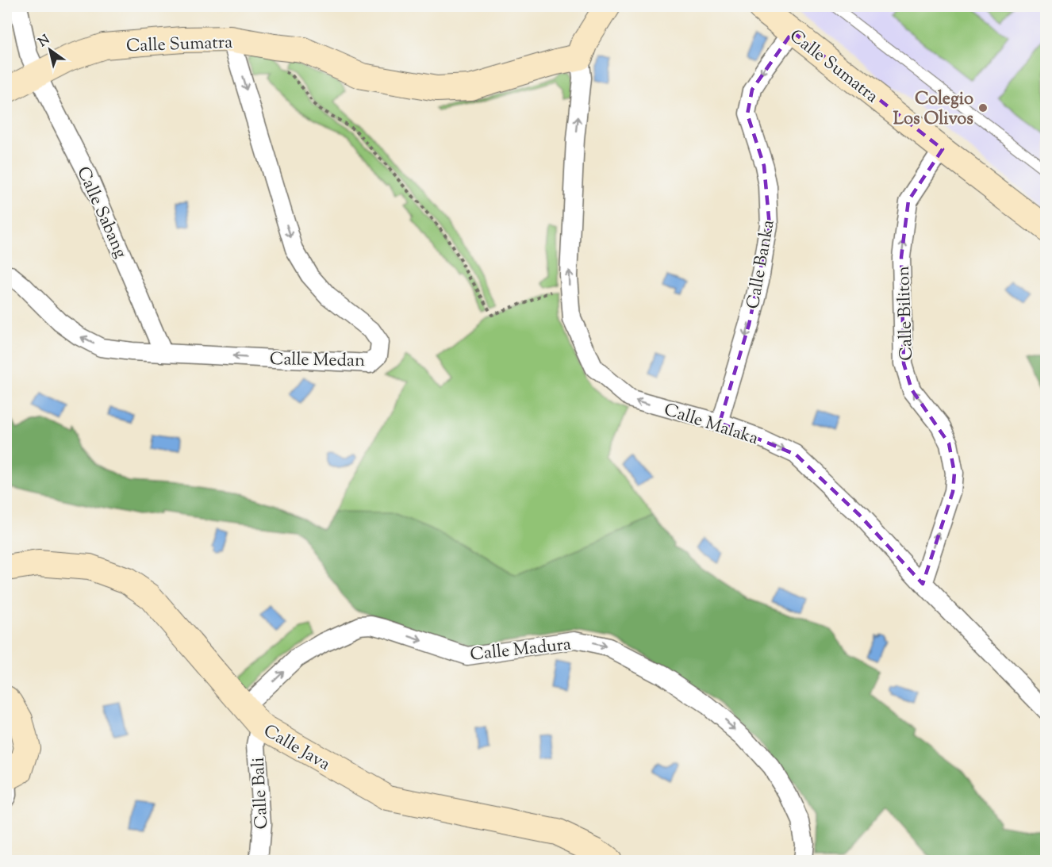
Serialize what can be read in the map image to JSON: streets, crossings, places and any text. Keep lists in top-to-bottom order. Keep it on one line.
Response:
{"streets":{"street":["Calle Sumatra","Calle Sabang","Calle Banka","Calle Biliton","Calle Medan","Calle Malaka","Calle Madura","Calle Java","Calle Bali"]},"crossings":[["Calle Sumatra","Calle Sabang"],["Calle Sumatra","Calle Banka"],["Calle Sumatra","Calle Biliton"],["Calle Sumatra","Calle Medan"],["Calle Sumatra","Calle Malaka"],["Calle Sabang","Calle Medan"],["Calle Banka","Calle Malaka"],["Calle Biliton","Calle Malaka"],["Calle Madura","Calle Java"],["Calle Madura","Calle Bali"],["Calle Java","Calle Bali"]],"one_way":["Calle Banka","Calle Biliton","Calle Madura"],"places":["Colegio Los Olivos"],"north":"top left"}
